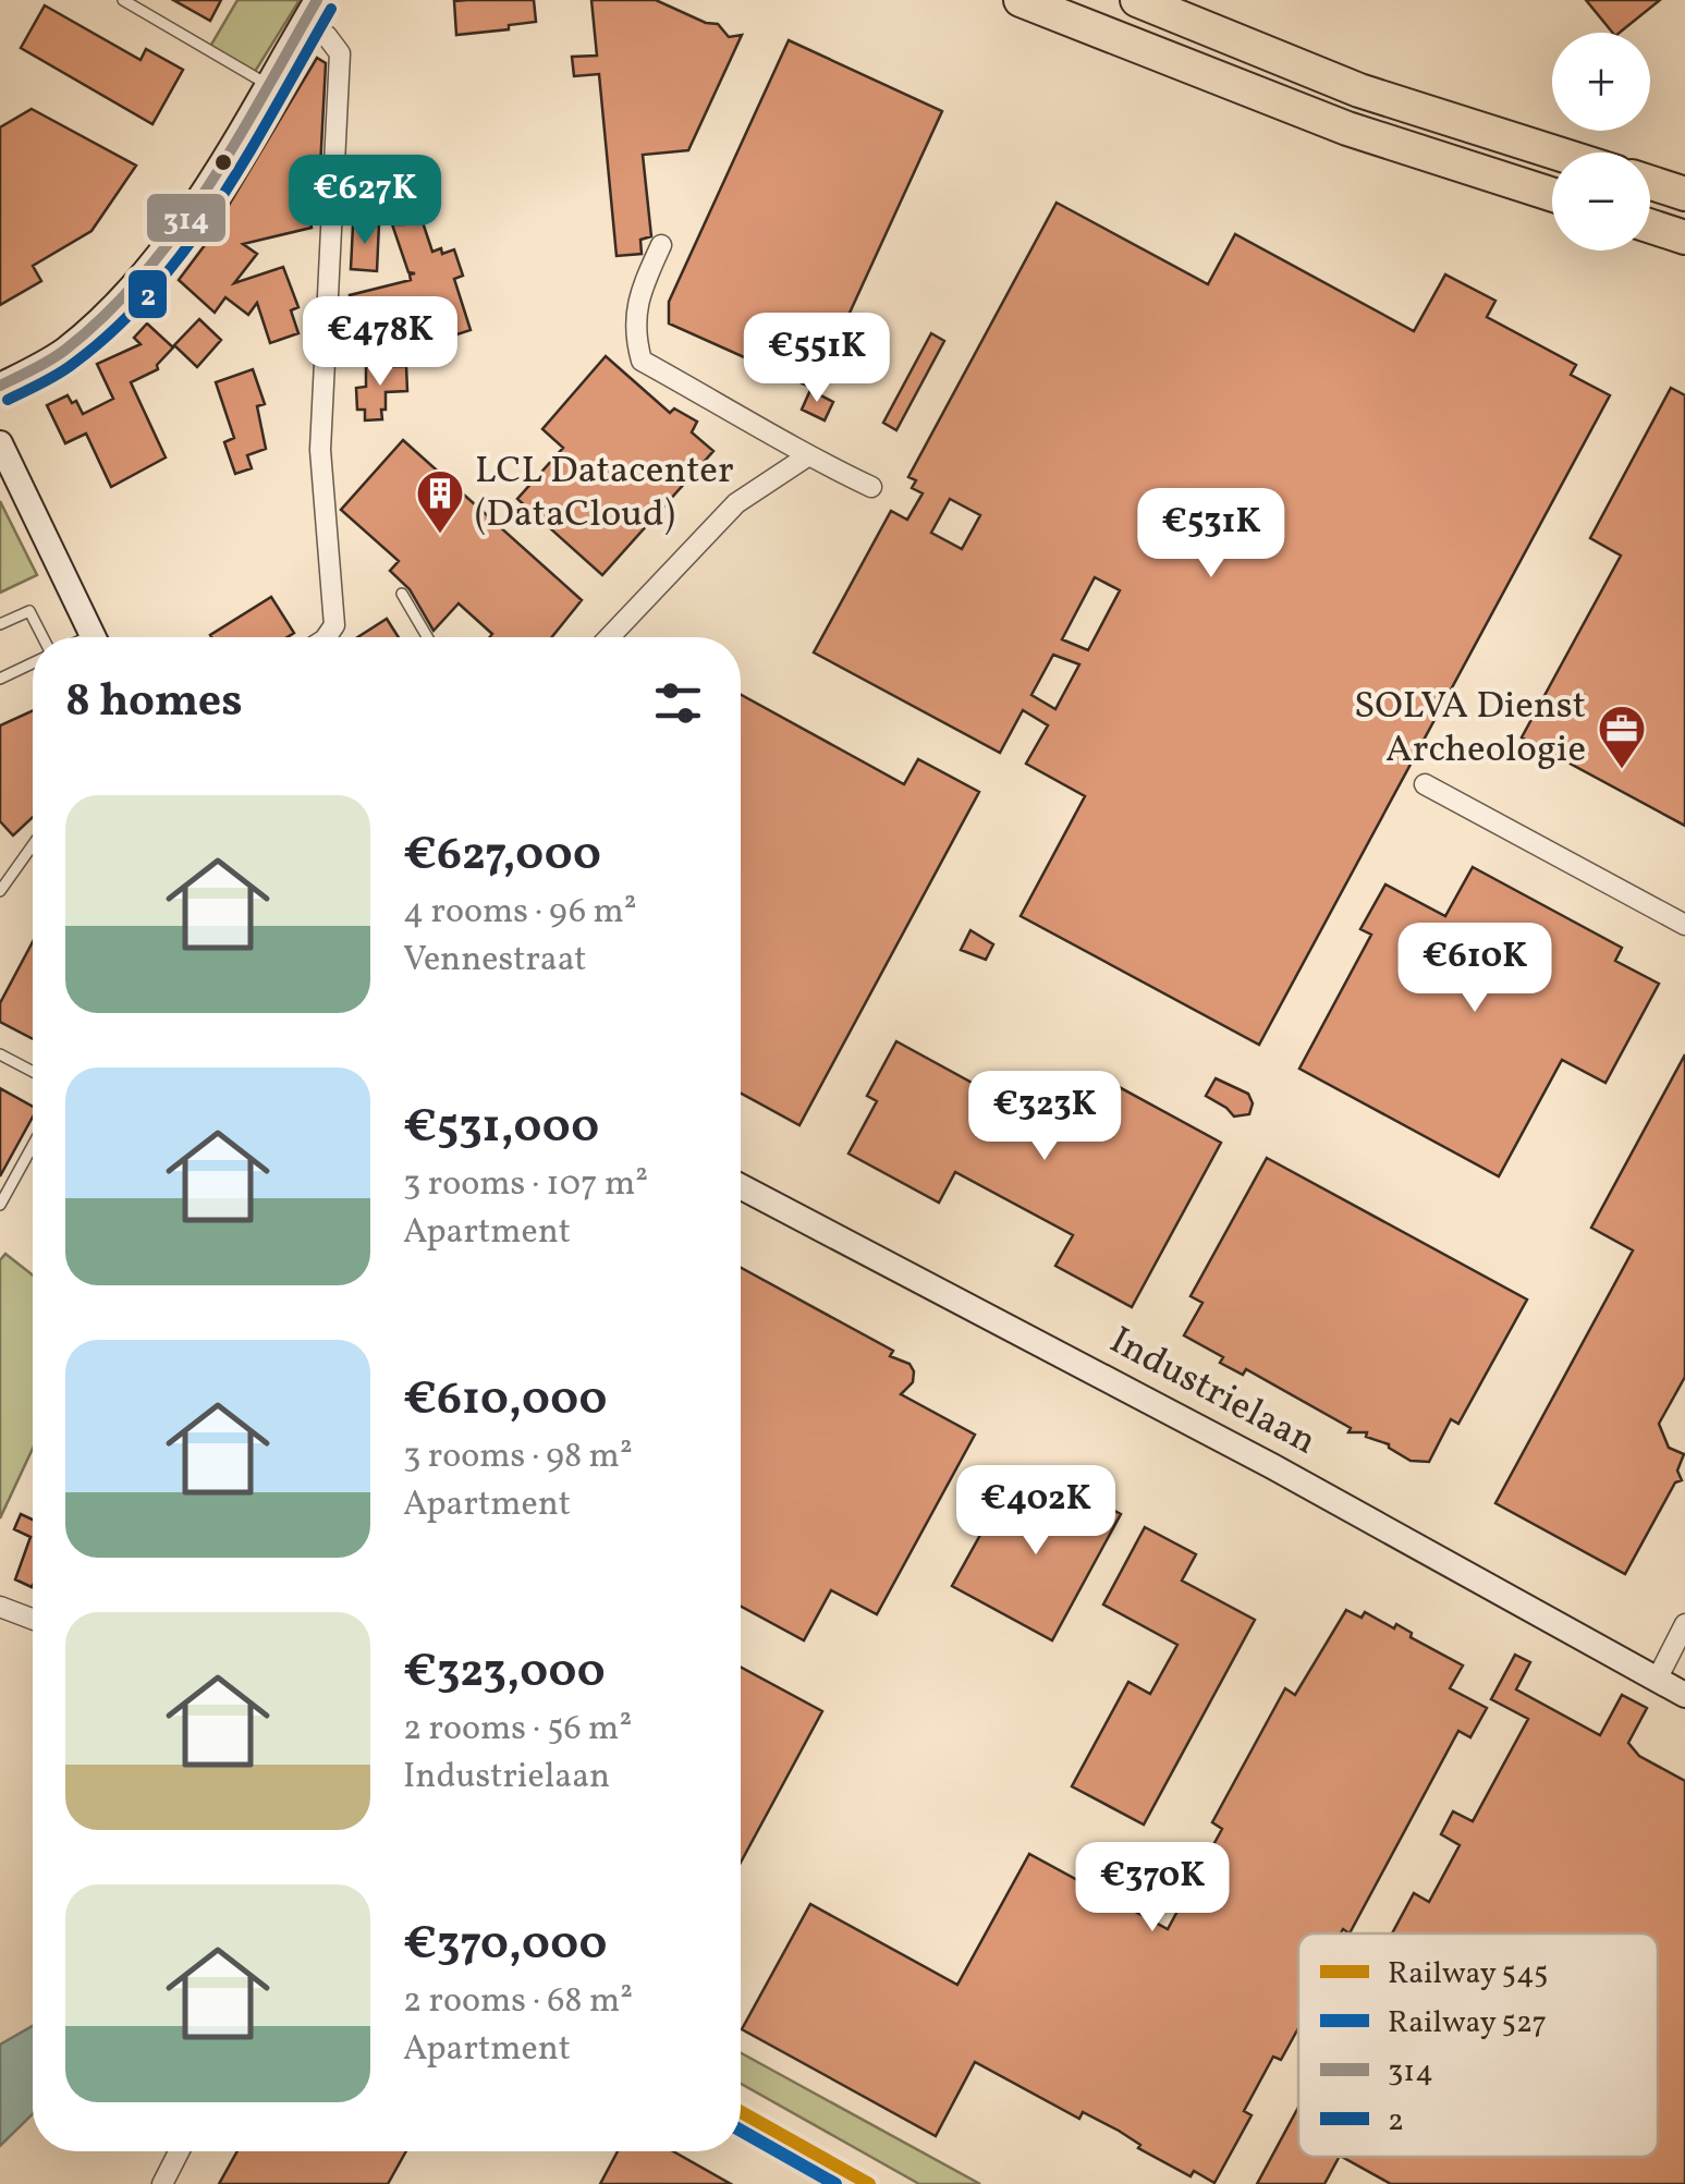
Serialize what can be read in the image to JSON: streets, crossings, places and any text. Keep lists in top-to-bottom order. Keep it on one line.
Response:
{"streets":{"street":["Industrielaan"]},"places":{"building":["LCL Datacenter (DataCloud)"],"office":["SOLVA Dienst Archeologie"]},"lines":["transit line 314","transit line 2","rail line 545","rail line 527"],"legend":["Railway 545","Railway 527","314","2"],"page":{"map_buttons":["+","−"],"price":["€627K","€478K","€551K","€531K","€610K","€323K","€402K","€370K"],"heading":"8 homes","list":[{"name":"€627,000","note":"4 rooms · 96 m² · Vennestraat"},{"name":"€531,000","note":"3 rooms · 107 m² · Apartment"},{"name":"€610,000","note":"3 rooms · 98 m² · Apartment"},{"name":"€323,000","note":"2 rooms · 56 m² · Industrielaan"},{"name":"€370,000","note":"2 rooms · 68 m² · Apartment"}]}}
